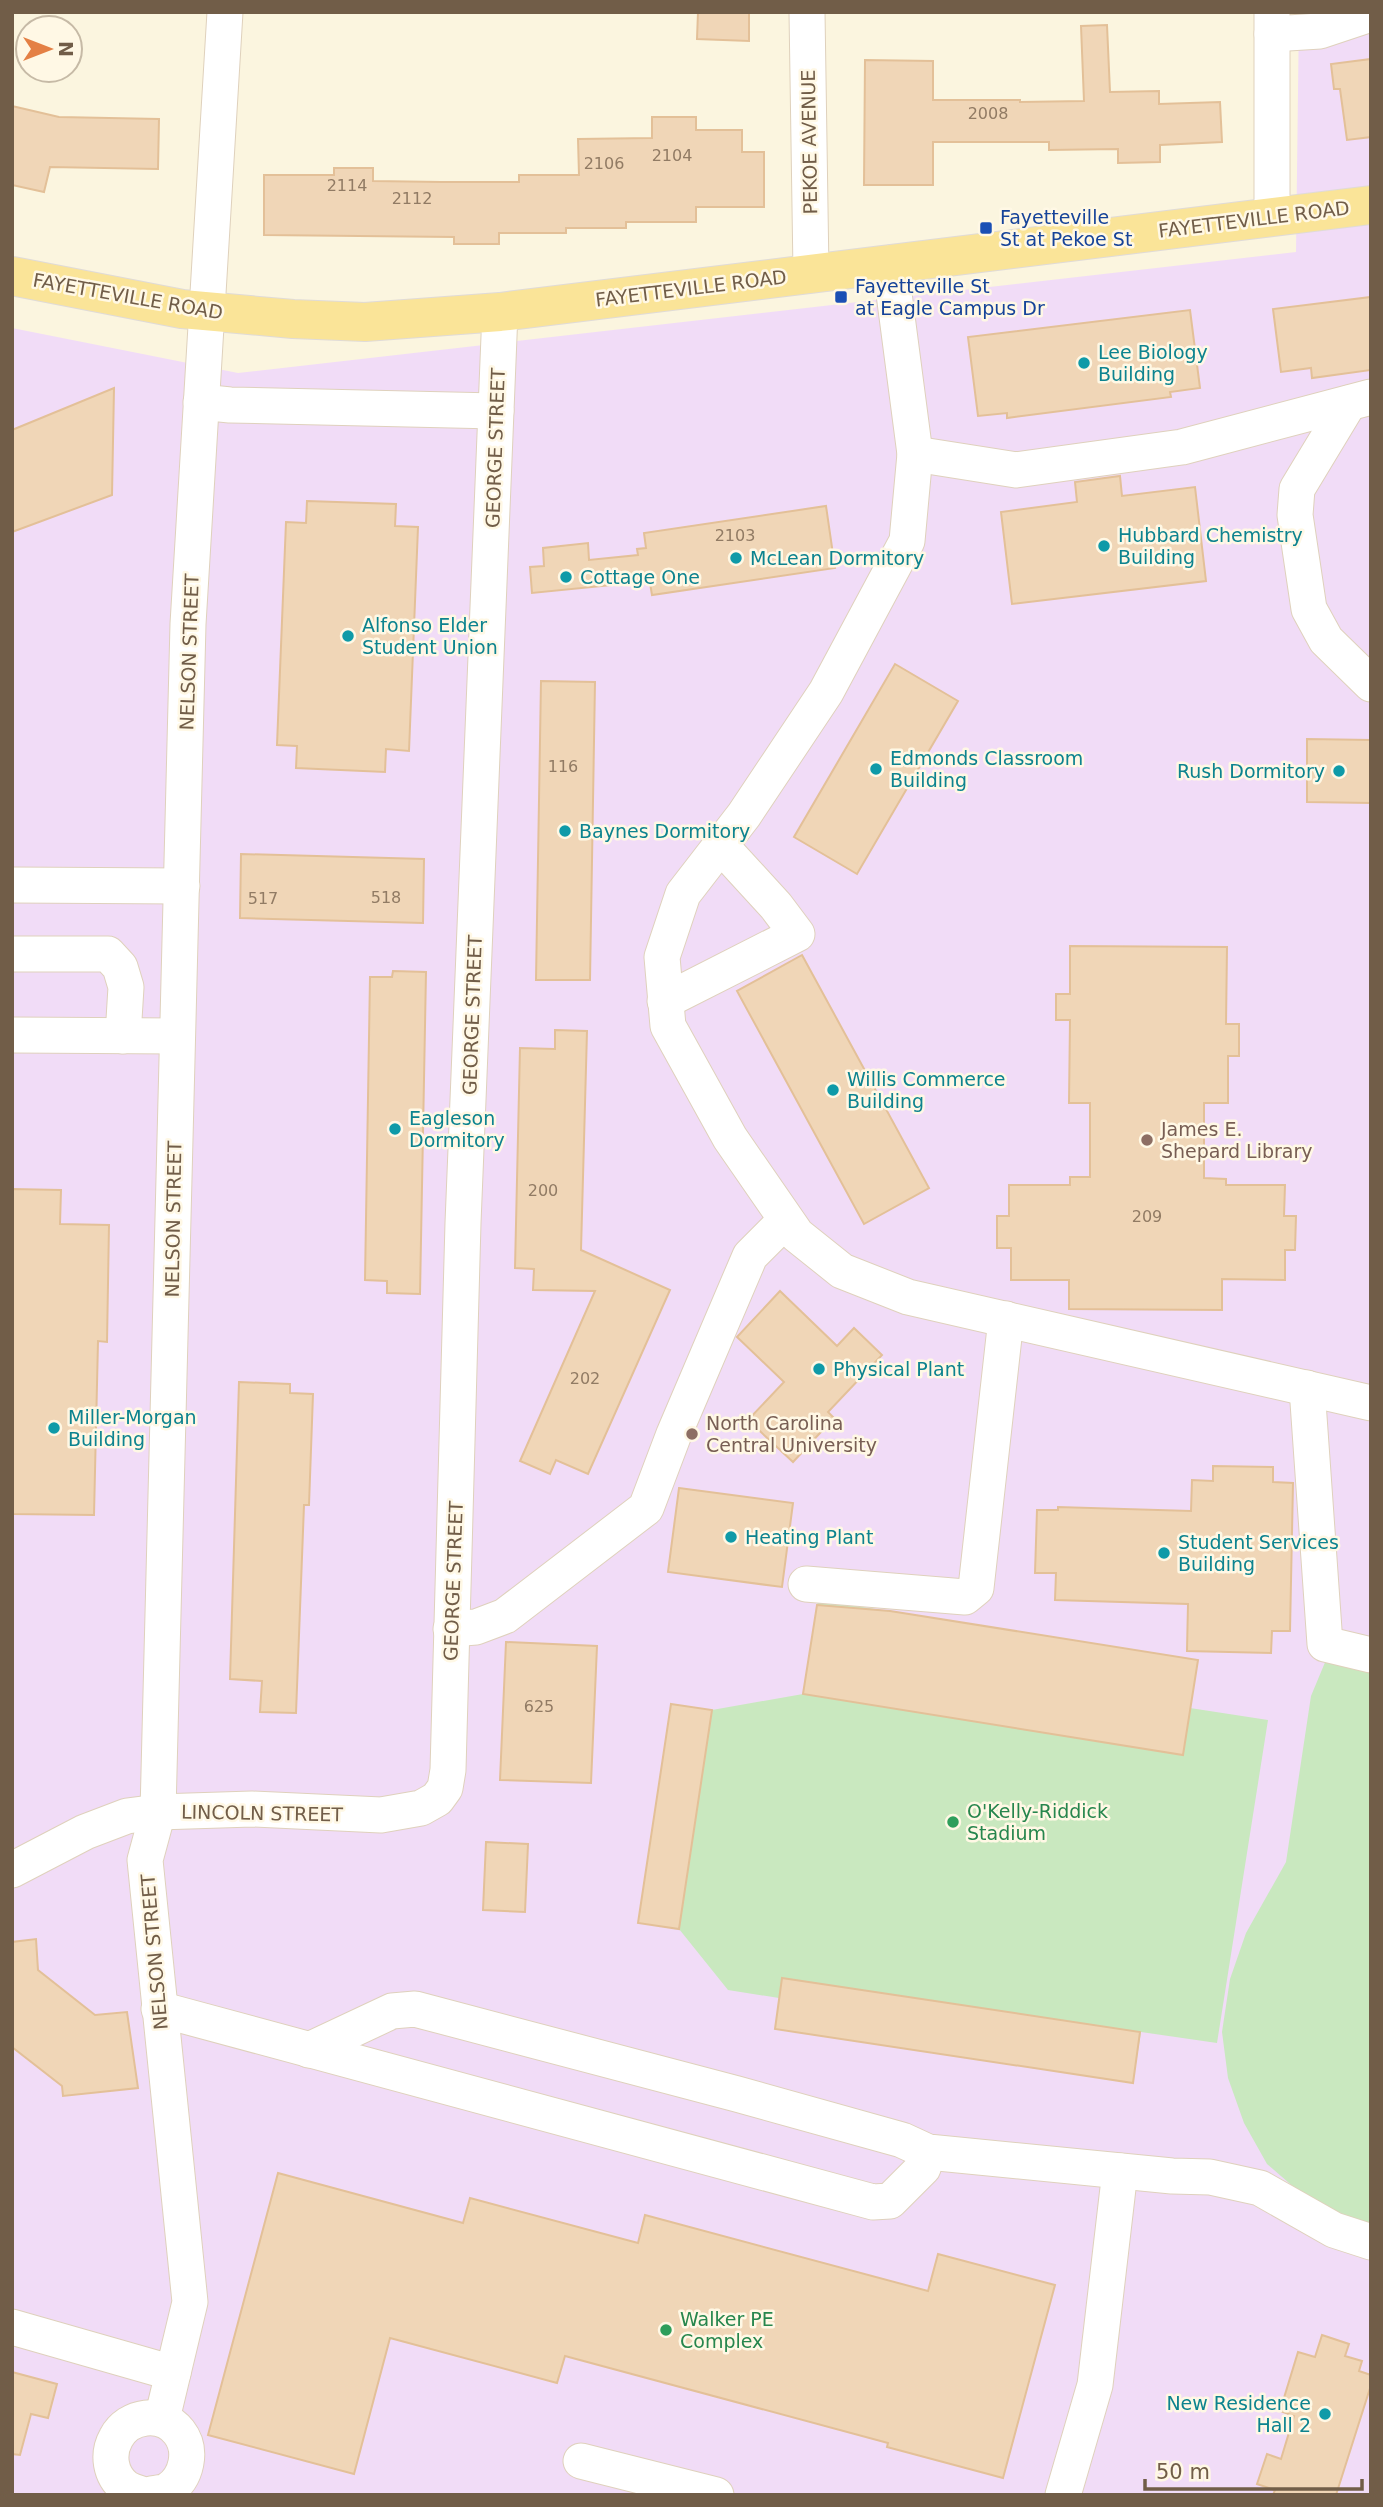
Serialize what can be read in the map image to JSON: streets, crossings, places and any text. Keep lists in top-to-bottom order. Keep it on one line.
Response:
{"streets":{"main road":["FAYETTEVILLE ROAD"],"street":["PEKOE AVENUE","GEORGE STREET","NELSON STREET","LINCOLN STREET"]},"crossings":[["PEKOE AVENUE","FAYETTEVILLE ROAD"],["FAYETTEVILLE ROAD","GEORGE STREET"],["FAYETTEVILLE ROAD","NELSON STREET"],["GEORGE STREET","LINCOLN STREET"],["NELSON STREET","LINCOLN STREET"]],"places":{"transit":["Fayetteville St at Pekoe St","Fayetteville St at Eagle Campus Dr"],"other":["Lee Biology Building","Hubbard Chemistry Building","McLean Dormitory","Cottage One","Alfonso Elder Student Union","Edmonds Classroom Building","Rush Dormitory","Baynes Dormitory","Willis Commerce Building","Eagleson Dormitory","James E. Shepard Library","Physical Plant","Miller-Morgan Building","North Carolina Central University","Heating Plant","Student Services Building","O'Kelly-Riddick Stadium","Walker PE Complex","New Residence Hall 2"]},"house_numbers":["2008","2104","2106","2114","2112","2103","116","518","517","200","209","202","625"],"scale_bar":"50 m","north":"right"}
